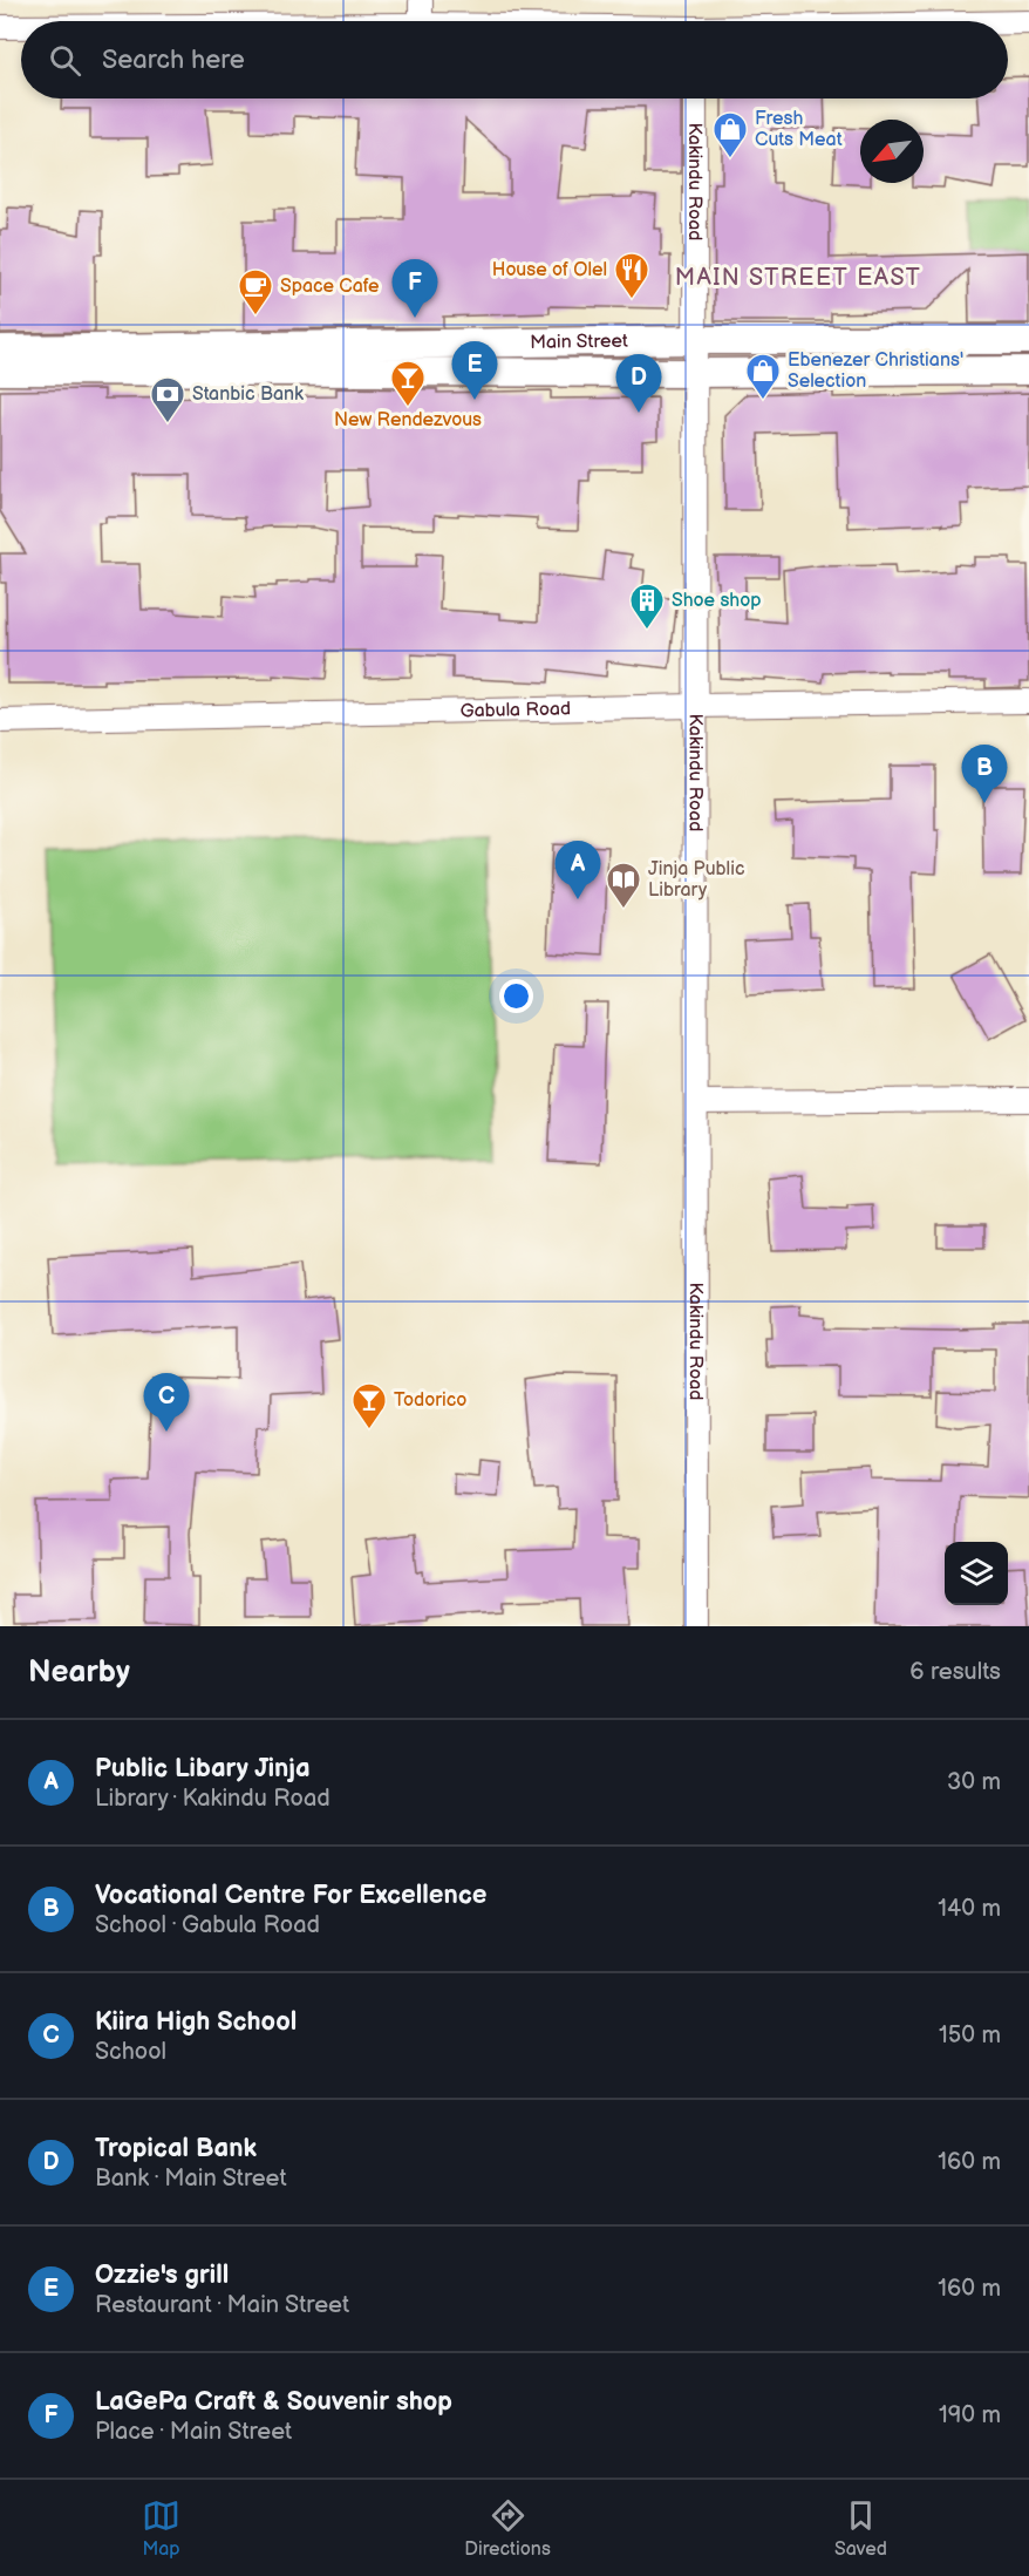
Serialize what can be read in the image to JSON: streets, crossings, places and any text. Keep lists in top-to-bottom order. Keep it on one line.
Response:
{"streets":{"street":["Kakindu Road","Main Street","Gabula Road"]},"crossings":[["Kakindu Road","Main Street"],["Kakindu Road","Gabula Road"]],"districts":["MAIN STREET EAST"],"places":{"shop":["Fresh Cuts Meat","Ebenezer Christians' Selection"],"restaurant":["House of Olel"],"cafe":["Space Cafe"],"bar":["New Rendezvous","Todorico"],"bank":["Stanbic Bank"],"building":["Shoe shop"],"library":["Jinja Public Library"]},"north":"bottom left","page":{"search":"Search here","pins":["F","E","D","B","A","C"],"heading":["Nearby","6 results"],"list":[{"mark":"A","name":"Public Libary Jinja","note":"Library · Kakindu Road","value":"30 m"},{"mark":"B","name":"Vocational Centre For Excellence","note":"School · Gabula Road","value":"140 m"},{"mark":"C","name":"Kiira High School","note":"School","value":"150 m"},{"mark":"D","name":"Tropical Bank","note":"Bank · Main Street","value":"160 m"},{"mark":"E","name":"Ozzie's grill","note":"Restaurant · Main Street","value":"160 m"},{"mark":"F","name":"LaGePa Craft & Souvenir shop","note":"Place · Main Street","value":"190 m"}],"nav":["Map","Directions","Saved"]}}
